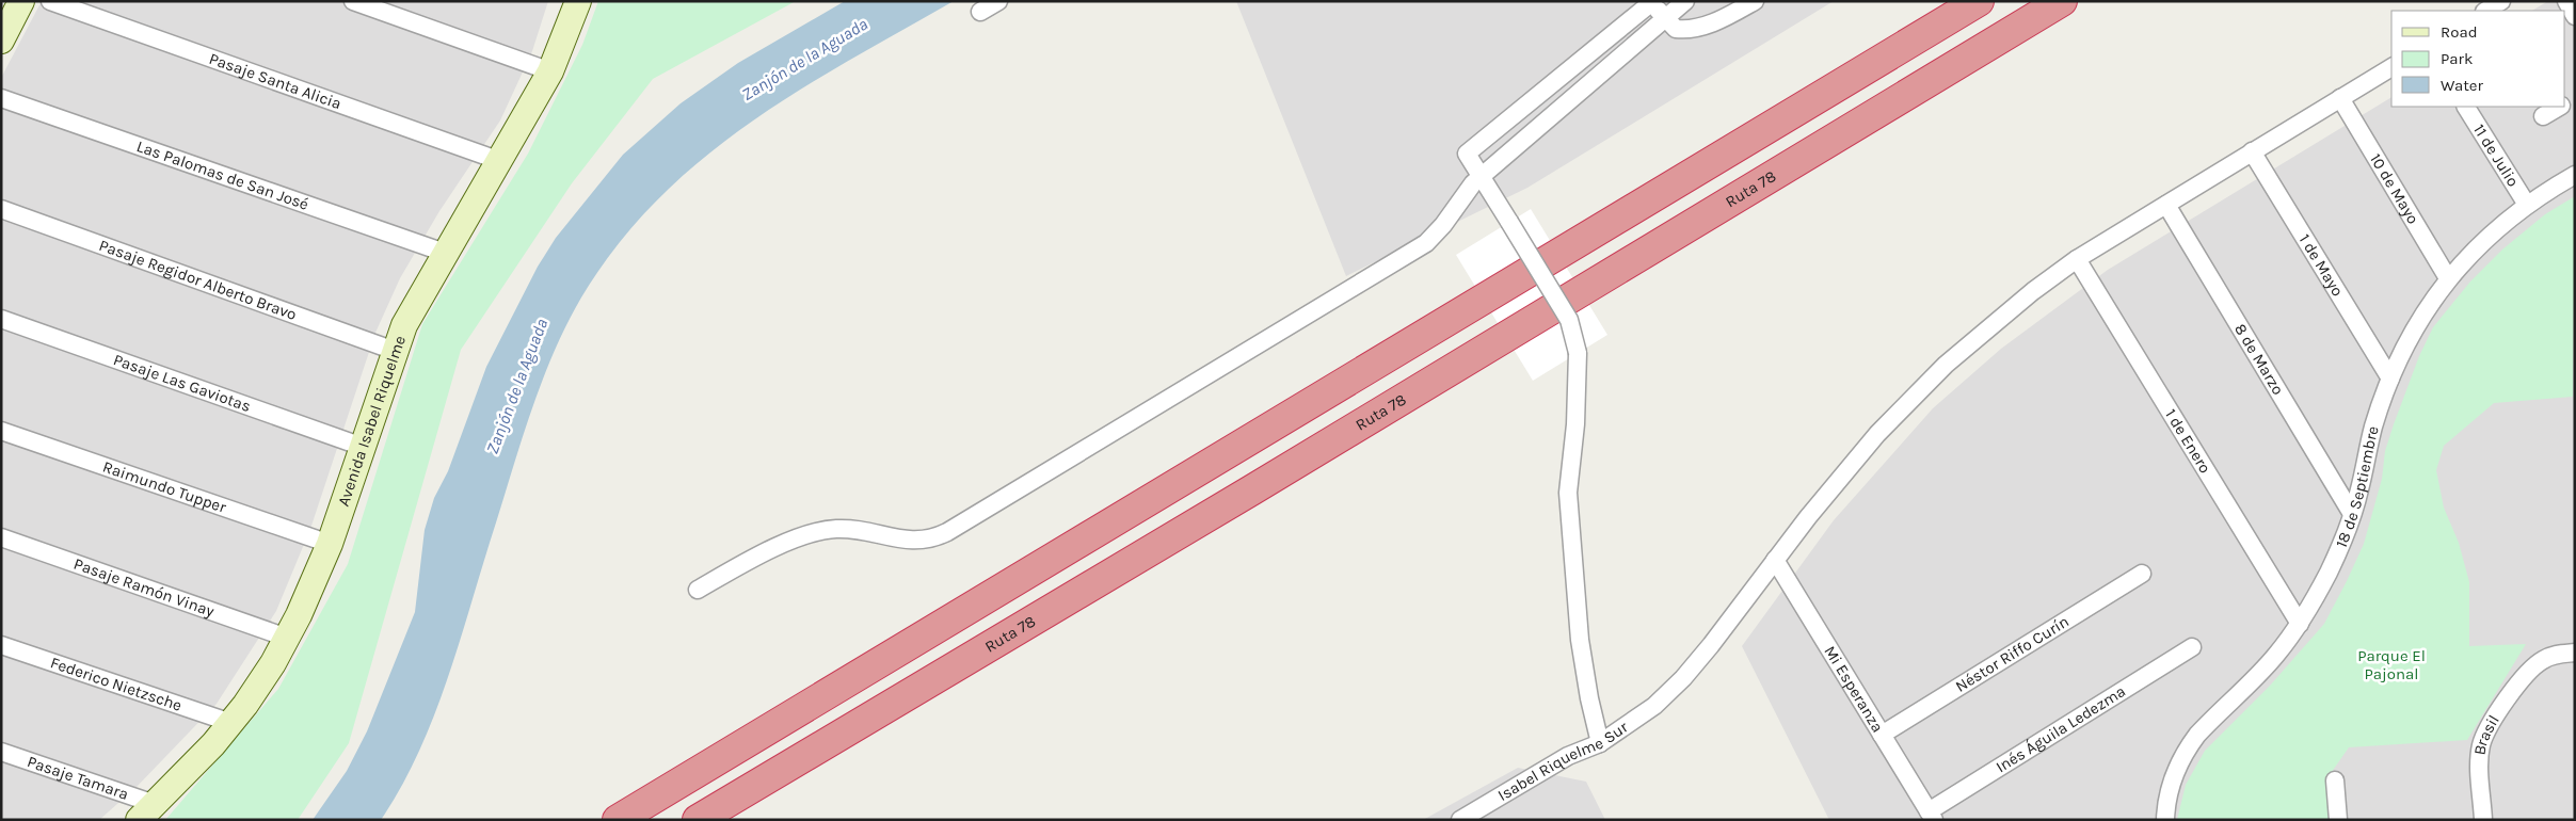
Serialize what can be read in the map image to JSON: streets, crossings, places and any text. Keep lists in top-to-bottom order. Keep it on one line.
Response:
{"streets":{"highway":["Ruta 78"],"street":["Pasaje Santa Alicia","11 de Julio","Las Palomas de San José","10 de Mayo","1 de Mayo","Pasaje Regidor Alberto Bravo","8 de Marzo","Pasaje Las Gaviotas","Avenida Isabel Riquelme","1 de Enero","18 de Septiembre","Raimundo Tupper","Pasaje Ramón Vinay","Néstor Riffo Curín","Federico Nietzsche","Mi Esperanza","Inés Águila Ledezma","Brasil","Isabel Riquelme Sur","Pasaje Tamara"]},"crossings":[["Pasaje Santa Alicia","Avenida Isabel Riquelme"],["11 de Julio","18 de Septiembre"],["Las Palomas de San José","Avenida Isabel Riquelme"],["10 de Mayo","18 de Septiembre"],["10 de Mayo","Isabel Riquelme Sur"],["1 de Mayo","18 de Septiembre"],["1 de Mayo","Isabel Riquelme Sur"],["Pasaje Regidor Alberto Bravo","Avenida Isabel Riquelme"],["8 de Marzo","18 de Septiembre"],["8 de Marzo","Isabel Riquelme Sur"],["Pasaje Las Gaviotas","Avenida Isabel Riquelme"],["Avenida Isabel Riquelme","Raimundo Tupper"],["Avenida Isabel Riquelme","Pasaje Ramón Vinay"],["Avenida Isabel Riquelme","Federico Nietzsche"],["Avenida Isabel Riquelme","Pasaje Tamara"],["1 de Enero","18 de Septiembre"],["1 de Enero","Isabel Riquelme Sur"],["Néstor Riffo Curín","Mi Esperanza"],["Mi Esperanza","Inés Águila Ledezma"],["Mi Esperanza","Isabel Riquelme Sur"]],"water":["Zanjón de la Aguada"],"parks":["Parque El Pajonal"],"legend":["Road","Park","Water"]}
